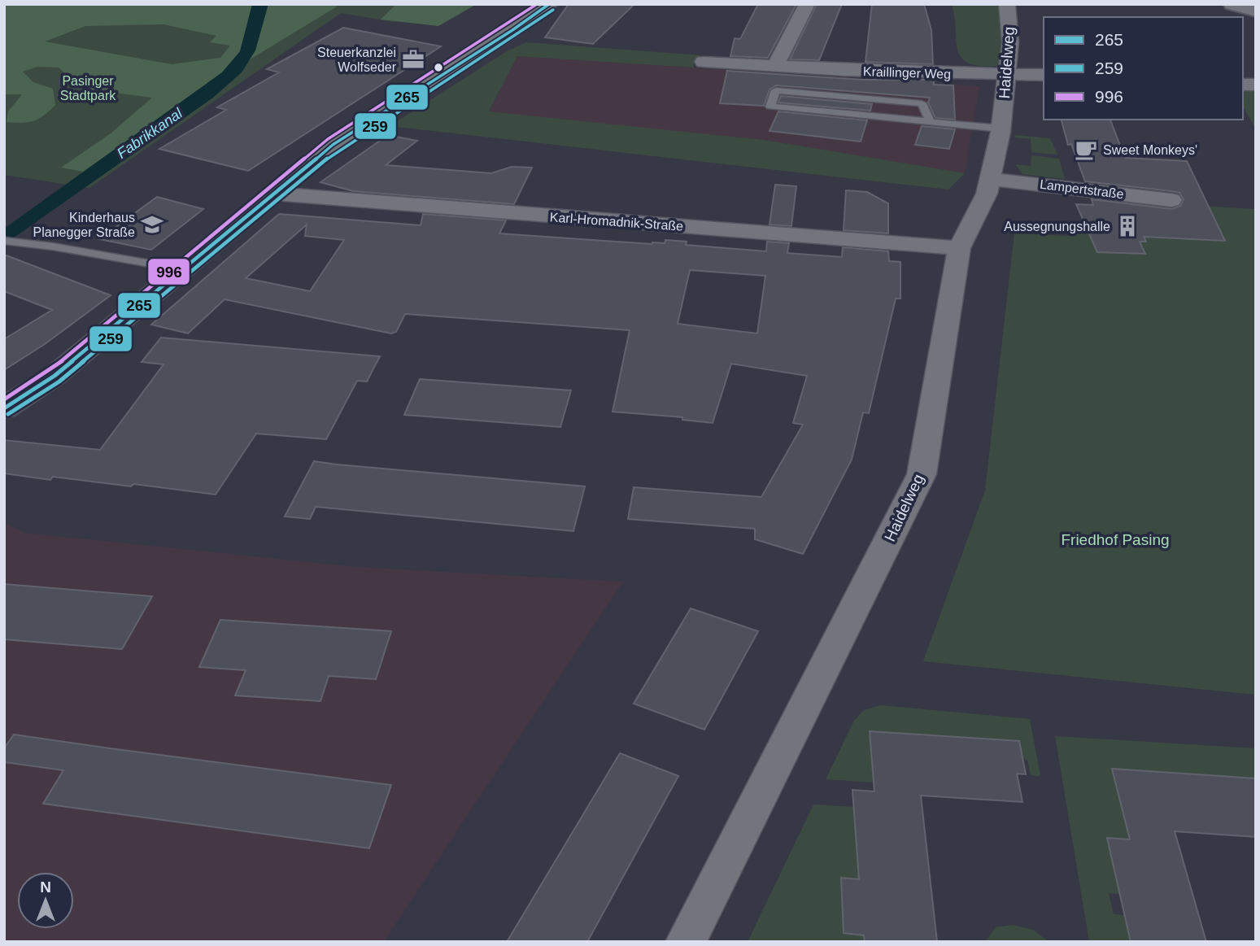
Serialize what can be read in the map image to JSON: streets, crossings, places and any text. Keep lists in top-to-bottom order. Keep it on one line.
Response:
{"streets":{"street":["Haidelweg","Kraillinger Weg","Lampertstraße","Karl-Hromadnik-Straße"]},"crossings":[["Haidelweg","Kraillinger Weg"],["Haidelweg","Lampertstraße"],["Haidelweg","Karl-Hromadnik-Straße"]],"water":["Fabrikkanal"],"parks":["Pasinger Stadtpark","Friedhof Pasing"],"places":{"office":["Steuerkanzlei Wolfseder"],"cafe":["Sweet Monkeys'"],"school or university":["Kinderhaus Planegger Straße"],"building":["Aussegnungshalle"]},"lines":["transit line 265","transit line 996","transit line 259"],"legend":["265","259","996"],"north":"top"}
